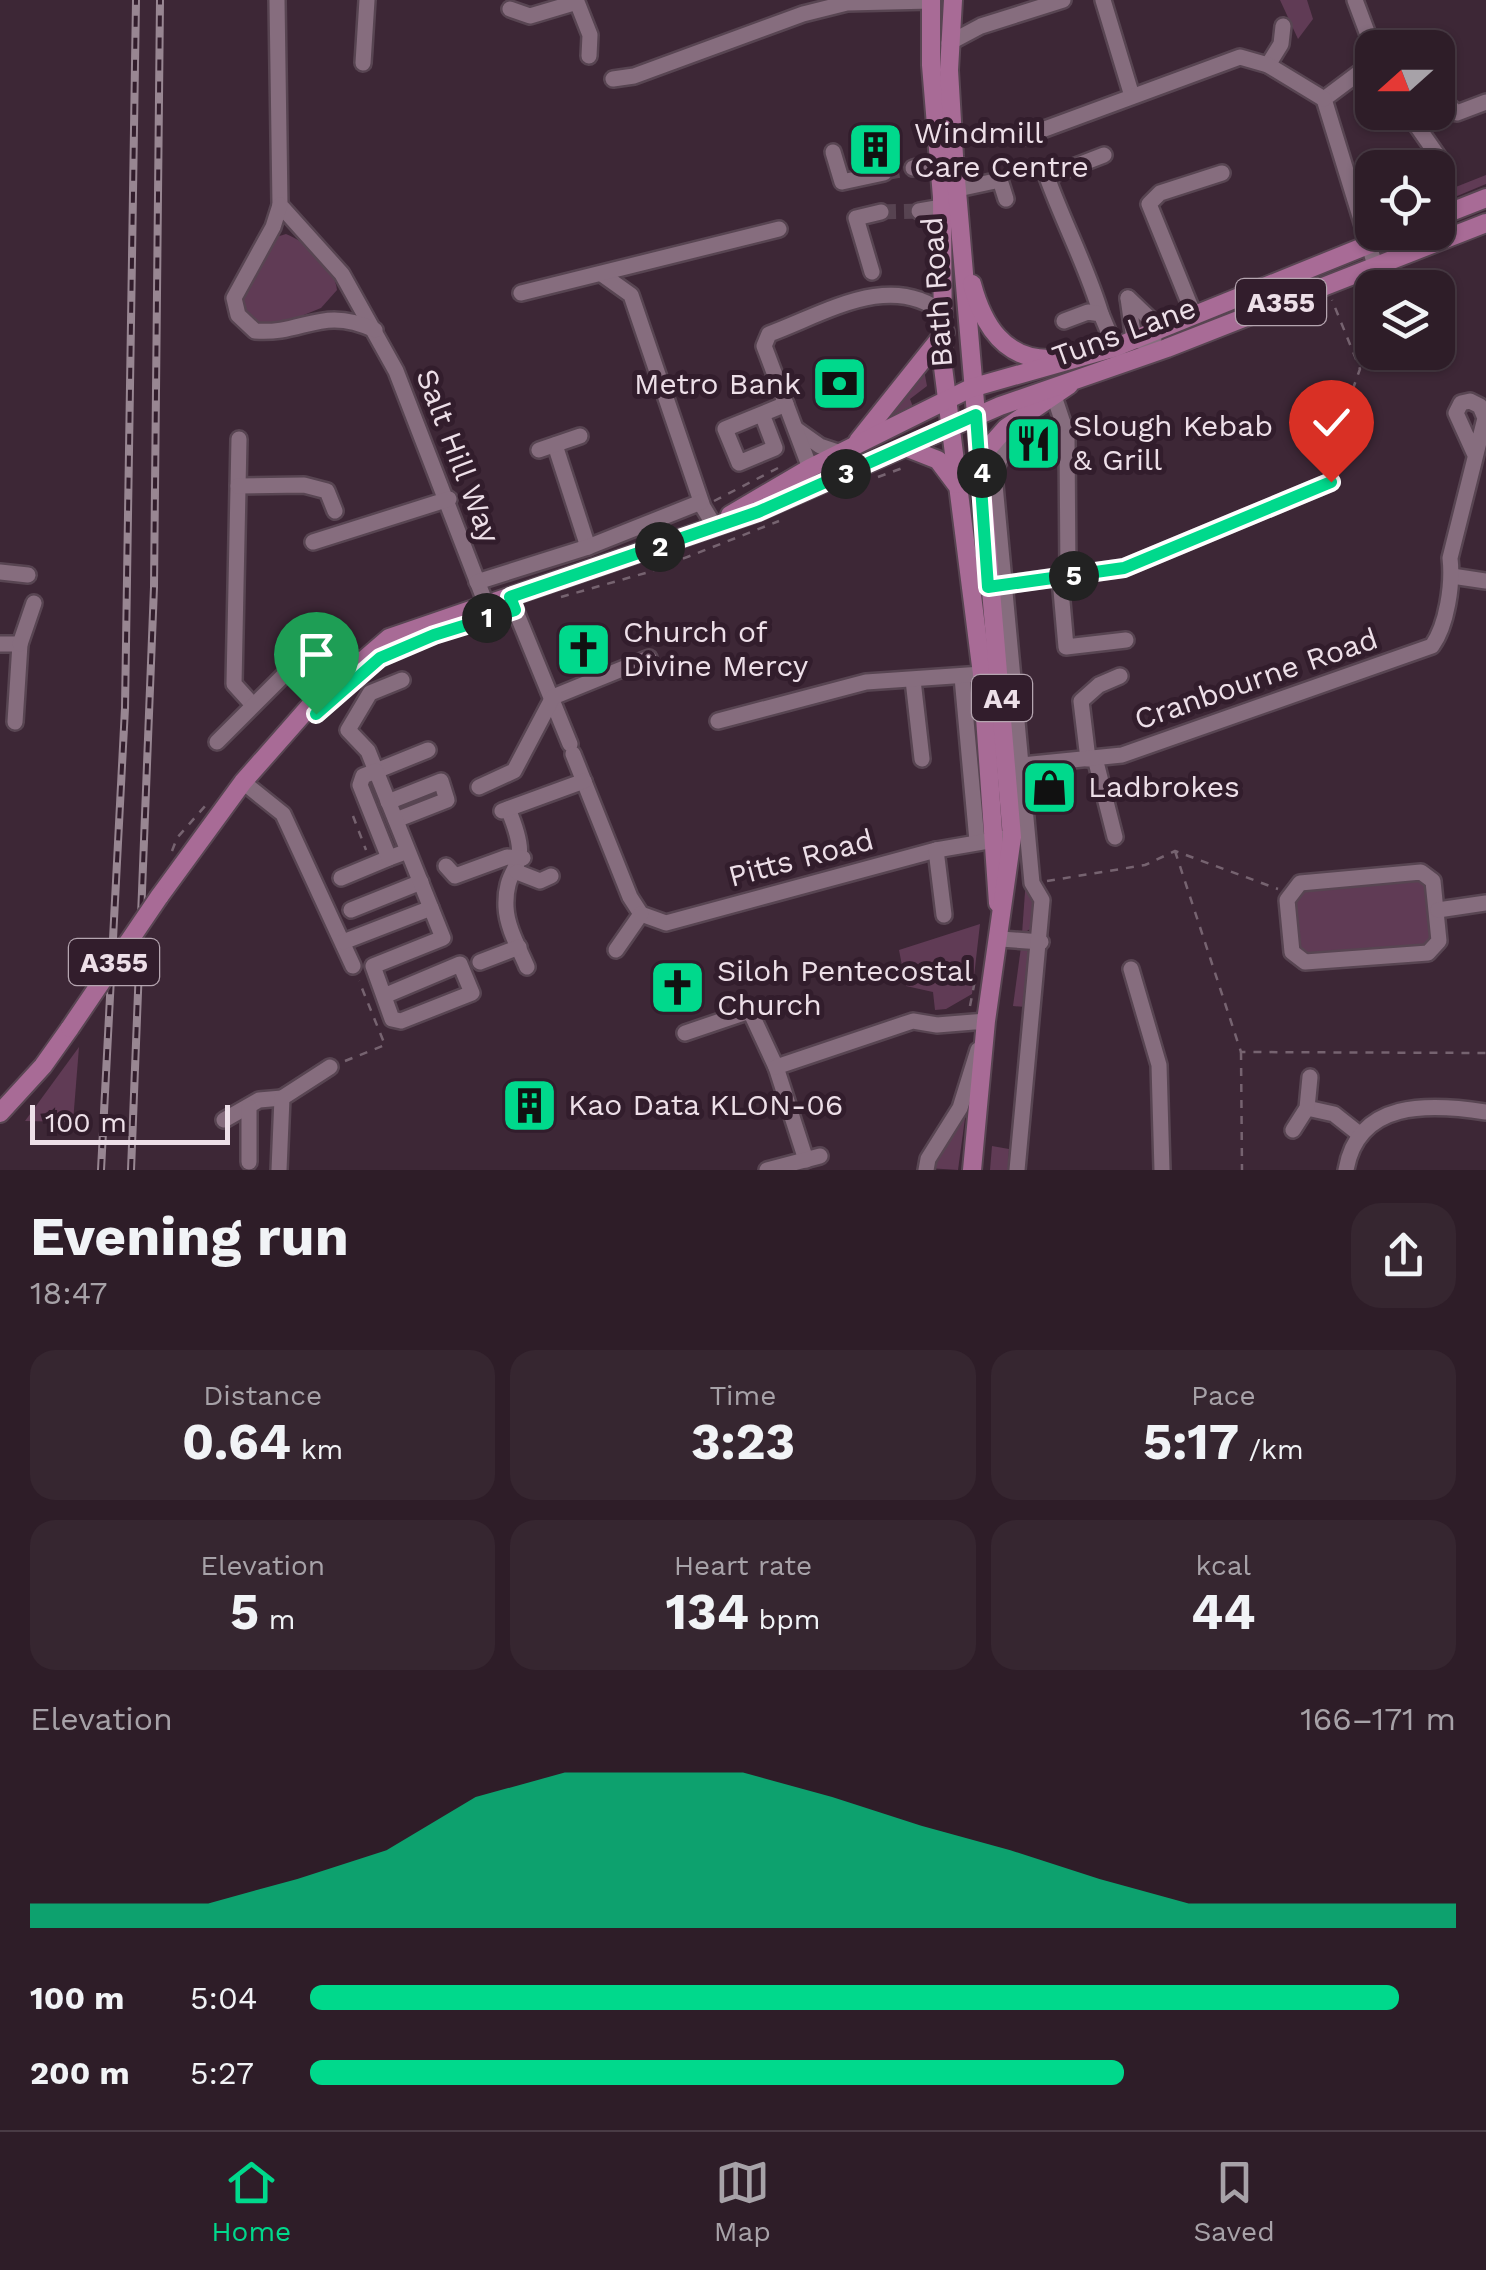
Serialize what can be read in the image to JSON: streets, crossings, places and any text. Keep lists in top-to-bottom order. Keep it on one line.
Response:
{"streets":{"main road":["Bath Road","A355","Tuns Lane","A4"],"street":["Salt Hill Way","Cranbourne Road","Pitts Road"]},"crossings":[["Bath Road","A355"],["Bath Road","Tuns Lane"],["Bath Road","Cranbourne Road"],["Bath Road","Pitts Road"],["A355","Tuns Lane"],["A355","Salt Hill Way"]],"places":{"building":["Windmill Care Centre","Kao Data KLON-06"],"bank":["Metro Bank"],"restaurant":["Slough Kebab & Grill"],"church":["Church of Divine Mercy","Siloh Pentecostal Church"],"shop":["Ladbrokes"]},"scale_bar":"100 m","north":"left","page":{"pins":["4","3","2","5","1"],"scale":"100 m","heading":["Evening run","18:47"],"stats":[["Distance","0.64 km"],["Time","3:23"],["Pace","5:17 /km"],["Elevation","5 m"],["Heart rate","134 bpm"],["kcal","44"]],"chart":["Elevation","166–171 m"],"list":[{"name":"100 m","note":"5:04"},{"name":"200 m","note":"5:27"}],"tabs":["Home","Map","Saved"]}}
